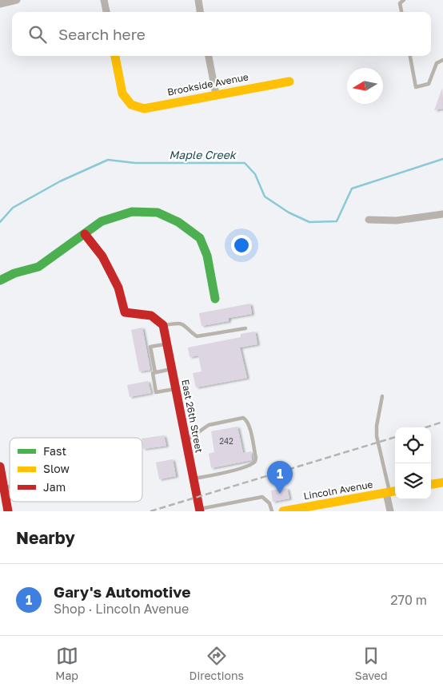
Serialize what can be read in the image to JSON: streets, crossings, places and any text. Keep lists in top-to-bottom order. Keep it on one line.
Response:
{"streets":{"street":["Brookside Avenue","East 26th Street","Lincoln Avenue"]},"water":["Maple Creek"],"house_numbers":["242"],"legend":["Fast","Slow","Jam"],"north":"left","page":{"search":"Search here","pins":"1","heading":"Nearby","list":[{"mark":"1","name":"Gary's Automotive","note":"Shop · Lincoln Avenue","value":"270 m"}],"nav":["Map","Directions","Saved"]}}
